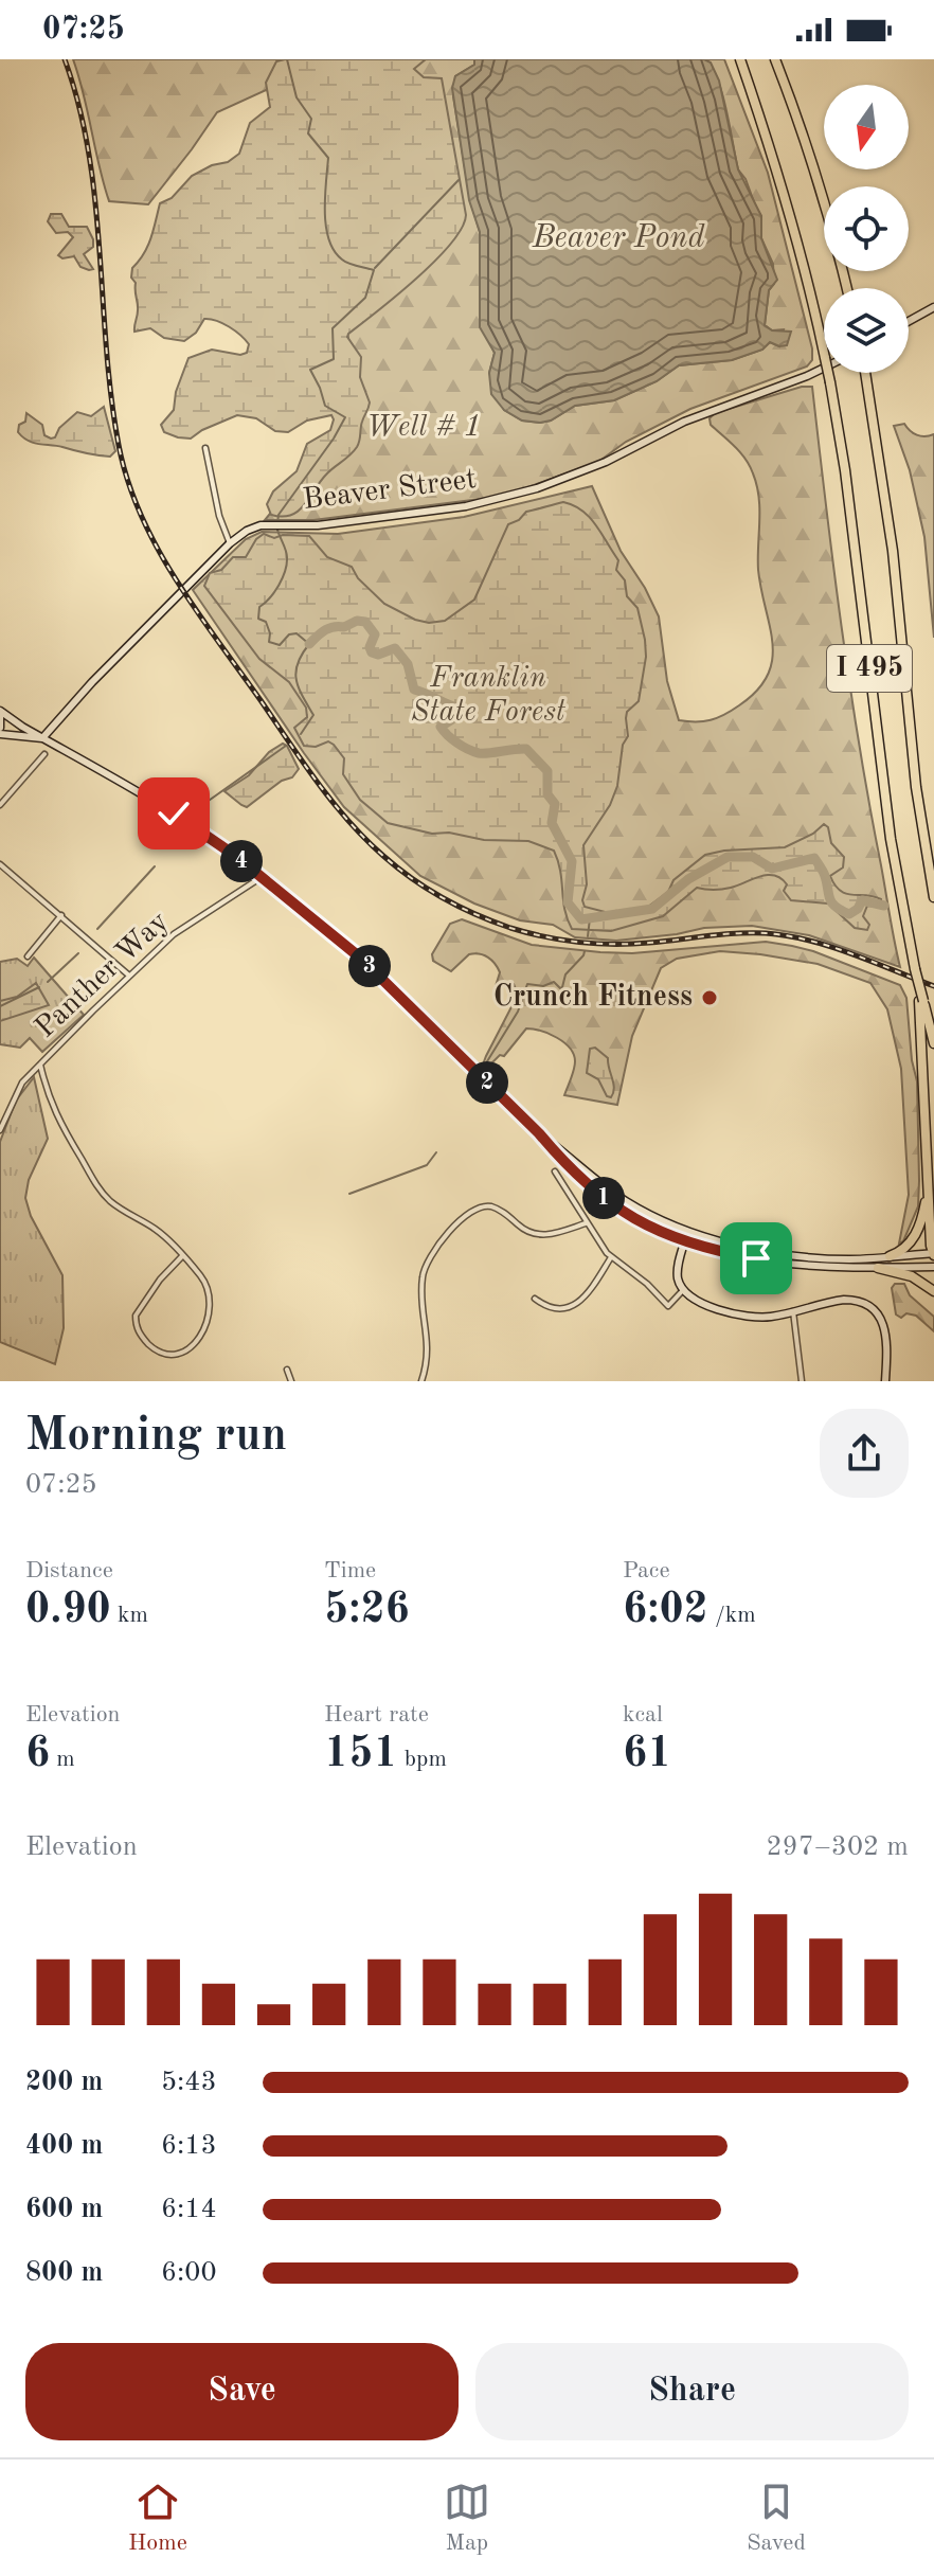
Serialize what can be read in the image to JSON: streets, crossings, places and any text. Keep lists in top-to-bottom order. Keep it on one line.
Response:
{"streets":{"highway":["I 495"],"main road":["Beaver Street"],"street":["Panther Way"]},"water":["Beaver Pond"],"parks":["Well # 1","Franklin State Forest"],"places":["Crunch Fitness"],"north":"bottom","page":{"status":"07:25","pins":["4","3","2","1"],"heading":["Morning run","07:25"],"stats":[["Distance","0.90 km"],["Time","5:26"],["Pace","6:02 /km"],["Elevation","6 m"],["Heart rate","151 bpm"],["kcal","61"]],"chart":["Elevation","297–302 m"],"list":[{"name":"200 m","note":"5:43"},{"name":"400 m","note":"6:13"},{"name":"600 m","note":"6:14"},{"name":"800 m","note":"6:00"}],"buttons":["Save","Share"],"tabs":["Home","Map","Saved"]}}
